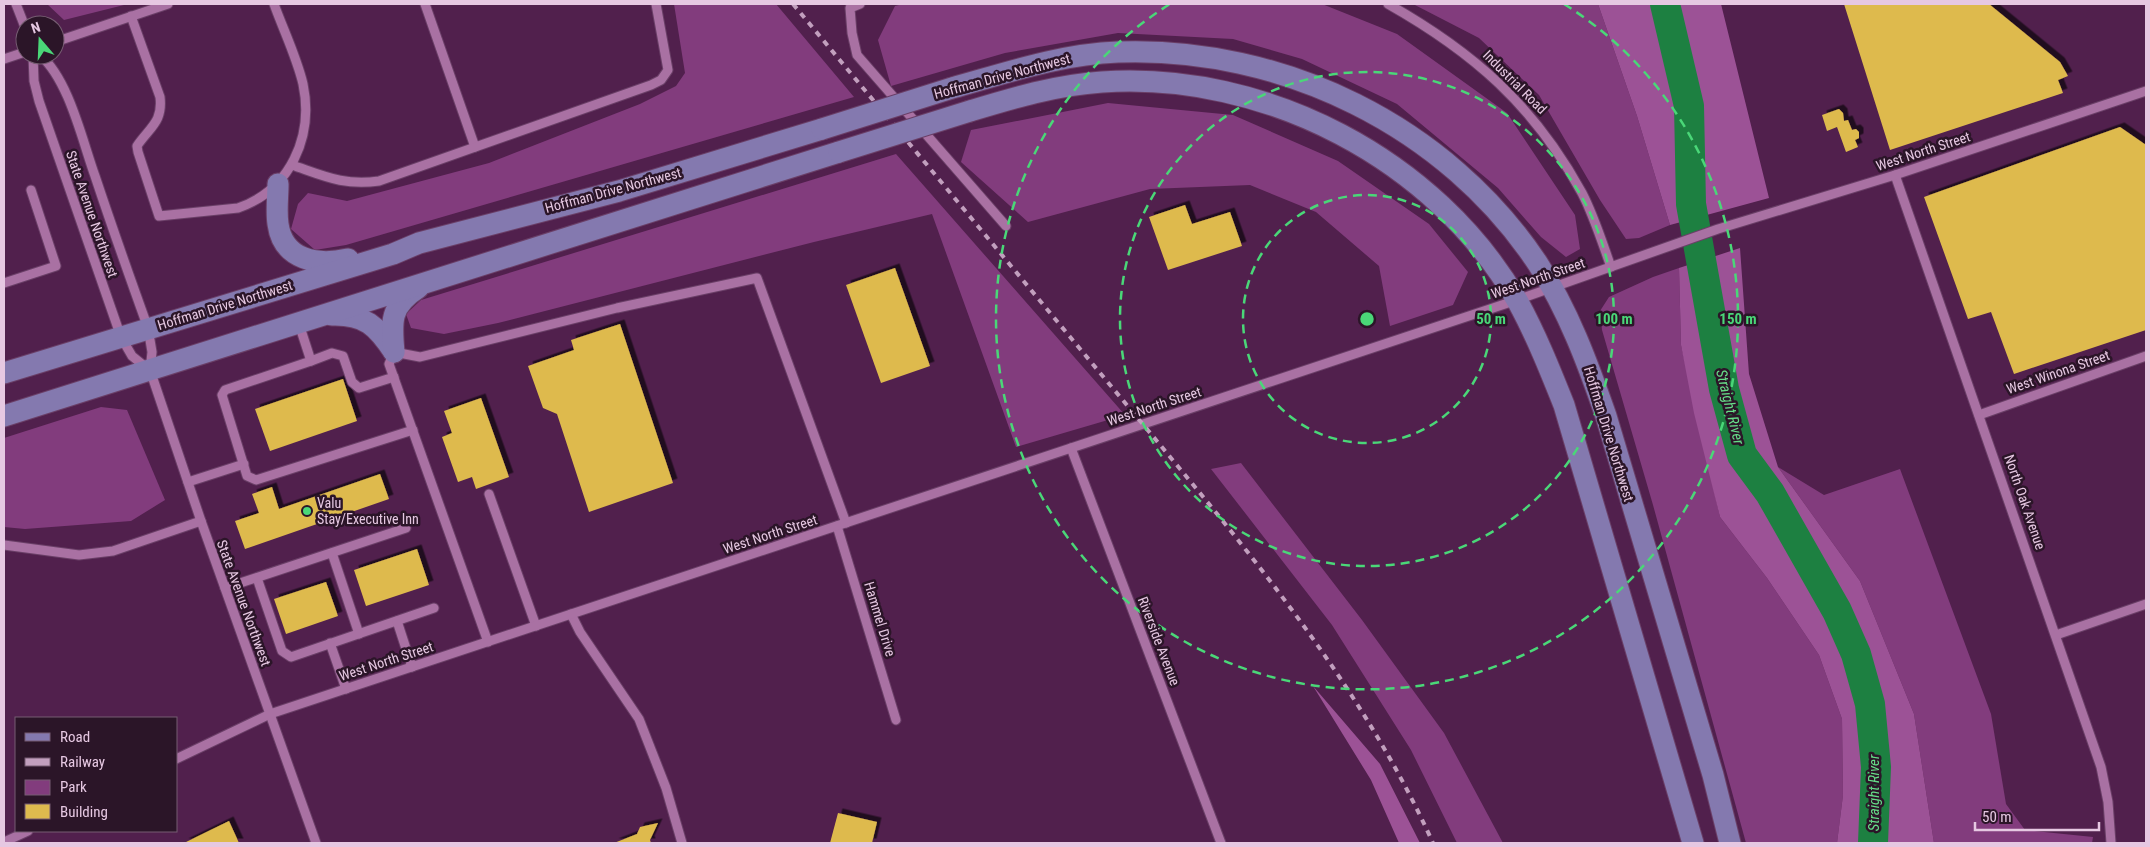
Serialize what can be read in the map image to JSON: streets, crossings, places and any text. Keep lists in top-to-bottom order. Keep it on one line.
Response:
{"streets":{"main road":["Hoffman Drive Northwest"],"street":["Industrial Road","West North Street","State Avenue Northwest","West Winona Street","North Oak Avenue","Hammel Drive","Riverside Avenue"]},"crossings":[["Hoffman Drive Northwest","West North Street"],["Hoffman Drive Northwest","State Avenue Northwest"],["Industrial Road","West North Street"],["West North Street","State Avenue Northwest"],["West North Street","North Oak Avenue"],["West North Street","Hammel Drive"],["West North Street","Riverside Avenue"],["West Winona Street","North Oak Avenue"]],"water":["Straight River"],"places":["Valu Stay/Executive Inn"],"legend":["Road","Railway","Park","Building"],"scale_bar":"50 m","north":"top","rings":["50 m","100 m","150 m"]}
